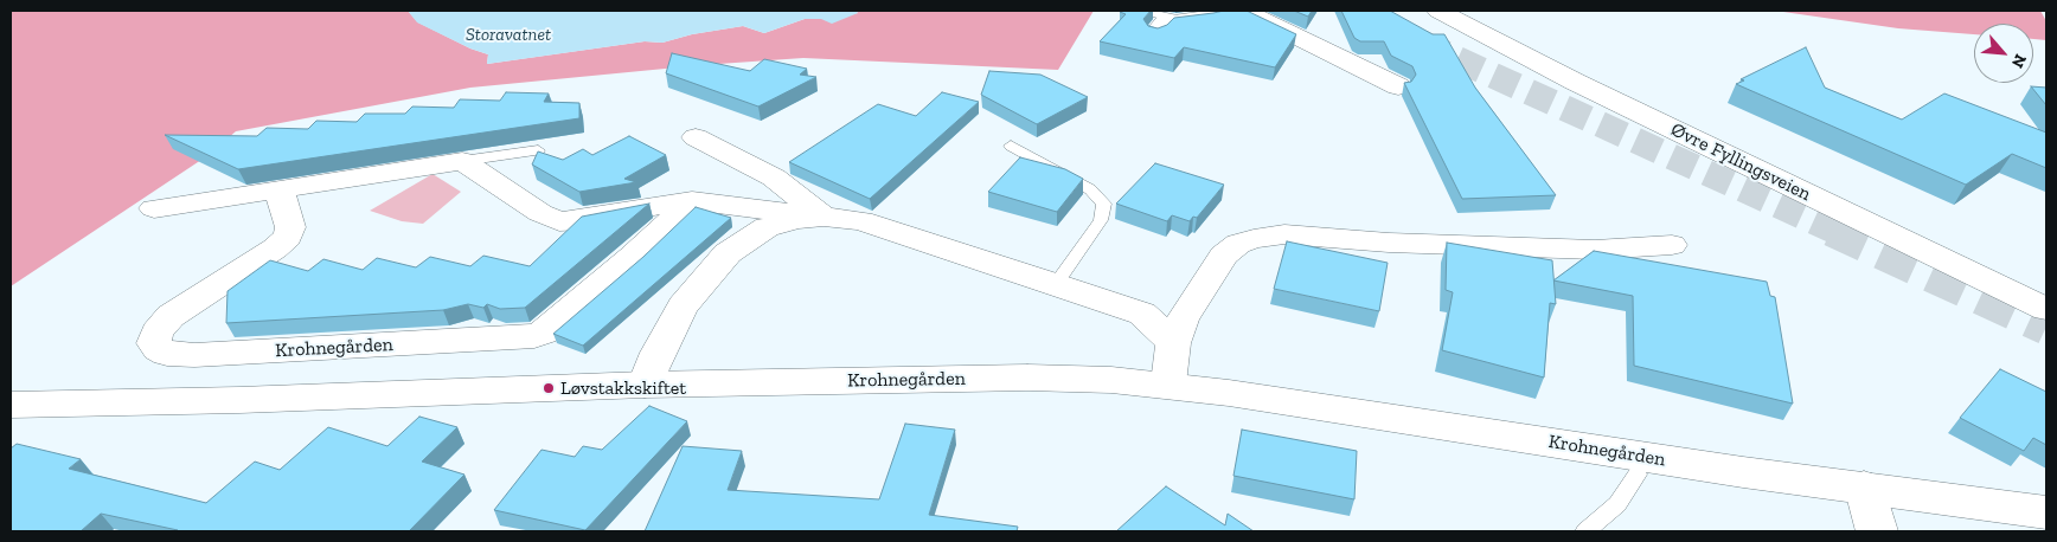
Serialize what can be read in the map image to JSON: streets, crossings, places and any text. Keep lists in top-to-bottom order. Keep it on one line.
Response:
{"streets":{"street":["Øvre Fyllingsveien","Krohnegården"]},"water":["Storavatnet"],"places":["Løvstakkskiftet"],"north":"bottom right"}
